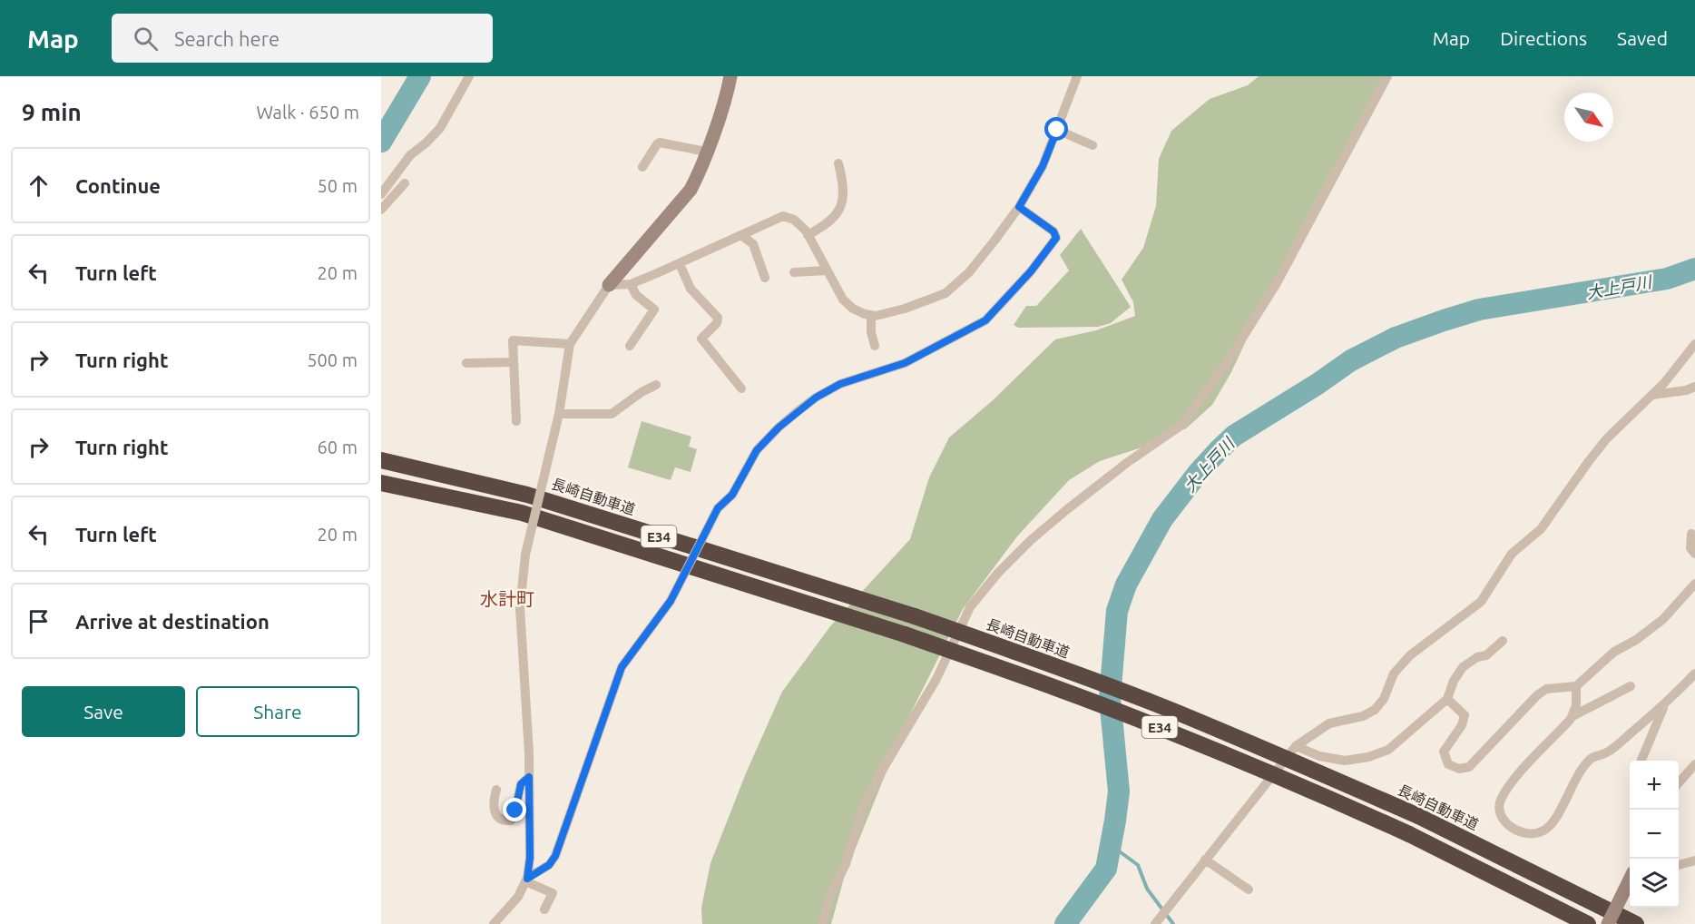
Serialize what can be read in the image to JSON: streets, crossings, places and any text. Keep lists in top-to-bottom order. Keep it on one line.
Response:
{"streets":{"highway":["長崎自動車道","E34"]},"districts":["水計町"],"water":["大上戸川"],"north":"bottom right","page":{"header":"Map","search":"Search here","nav":["Map","Directions","Saved"],"heading":["9 min","Walk · 650 m"],"list":[["Continue","50 m"],["Turn left","20 m"],["Turn right","500 m"],["Turn right","60 m"],["Turn left","20 m"],"Arrive at destination"],"buttons":["Save","Share"],"map_buttons":["+","−"]}}
